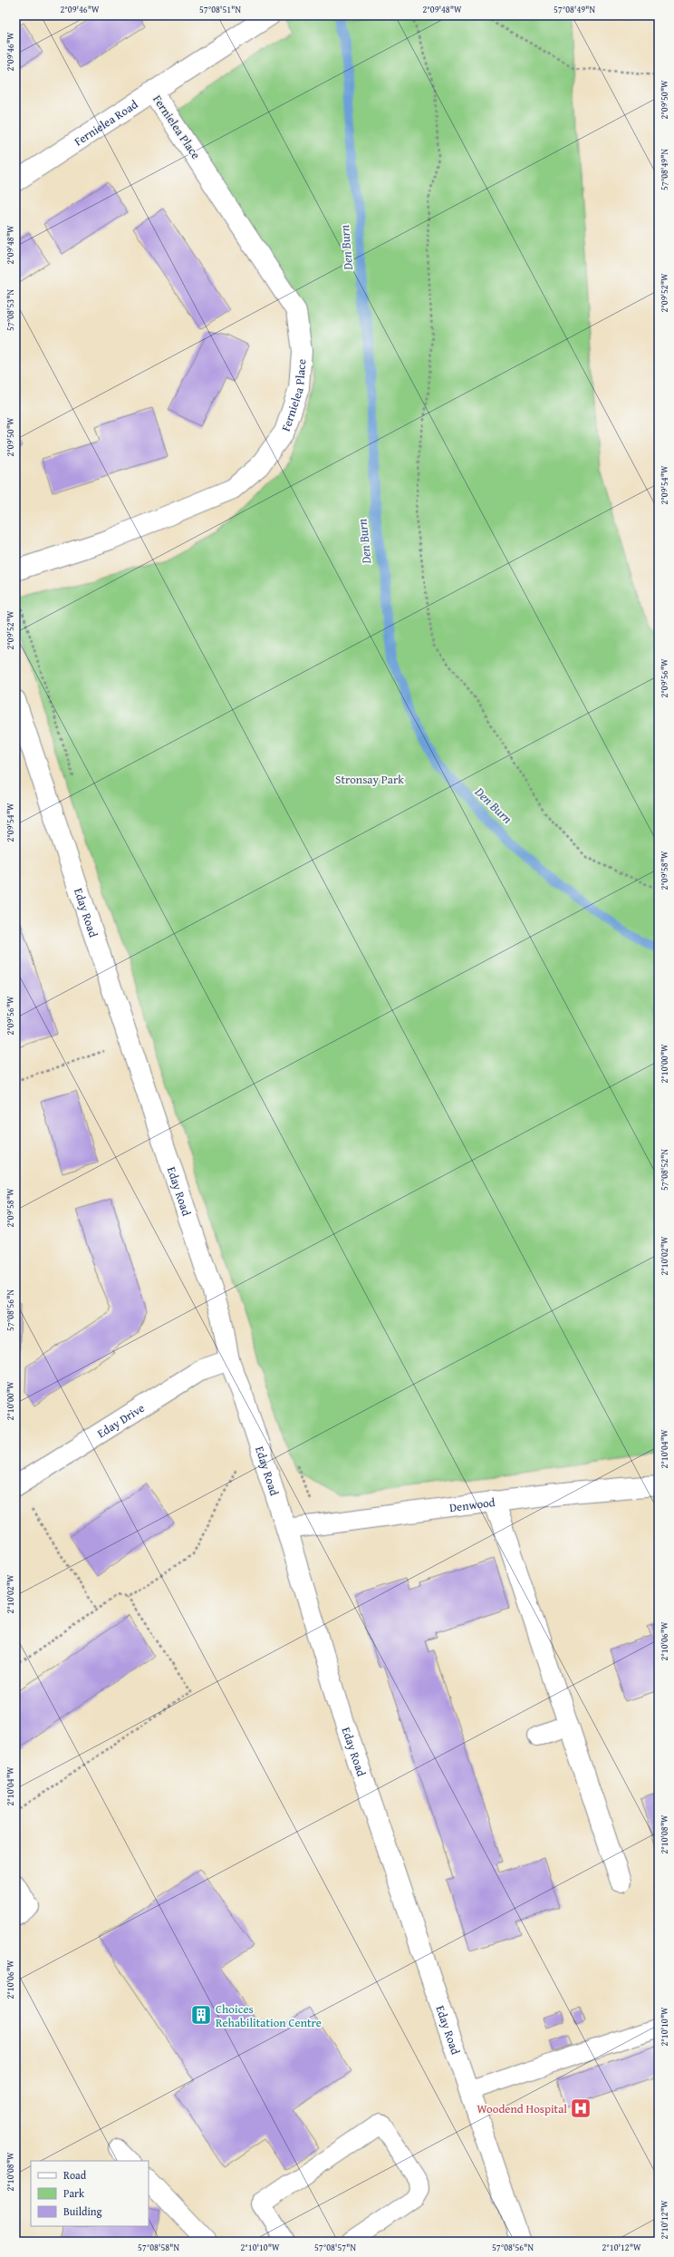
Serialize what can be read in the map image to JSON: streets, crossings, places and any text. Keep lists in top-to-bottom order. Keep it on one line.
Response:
{"streets":{"street":["Fernielea Road","Fernielea Place","Eday Road","Eday Drive","Denwood"]},"crossings":[["Fernielea Road","Fernielea Place"],["Eday Road","Eday Drive"],["Eday Road","Denwood"]],"water":["Den Burn"],"parks":["Stronsay Park"],"places":{"building":["Choices Rehabilitation Centre"],"hospital":["Woodend Hospital"]},"legend":["Road","Park","Building"],"coordinates":["2°09'46\"W","57°08'51\"N","2°09'48\"W","57°08'49\"N","2°09'50\"W","2°09'52\"W","57°08'53\"N","2°09'54\"W","2°09'56\"W","2°09'58\"W","2°10'00\"W","57°08'52\"N","2°10'02\"W","57°08'56\"N","2°10'04\"W","2°10'06\"W","2°10'08\"W","2°10'10\"W","2°10'12\"W","57°08'58\"N","57°08'57\"N"]}
